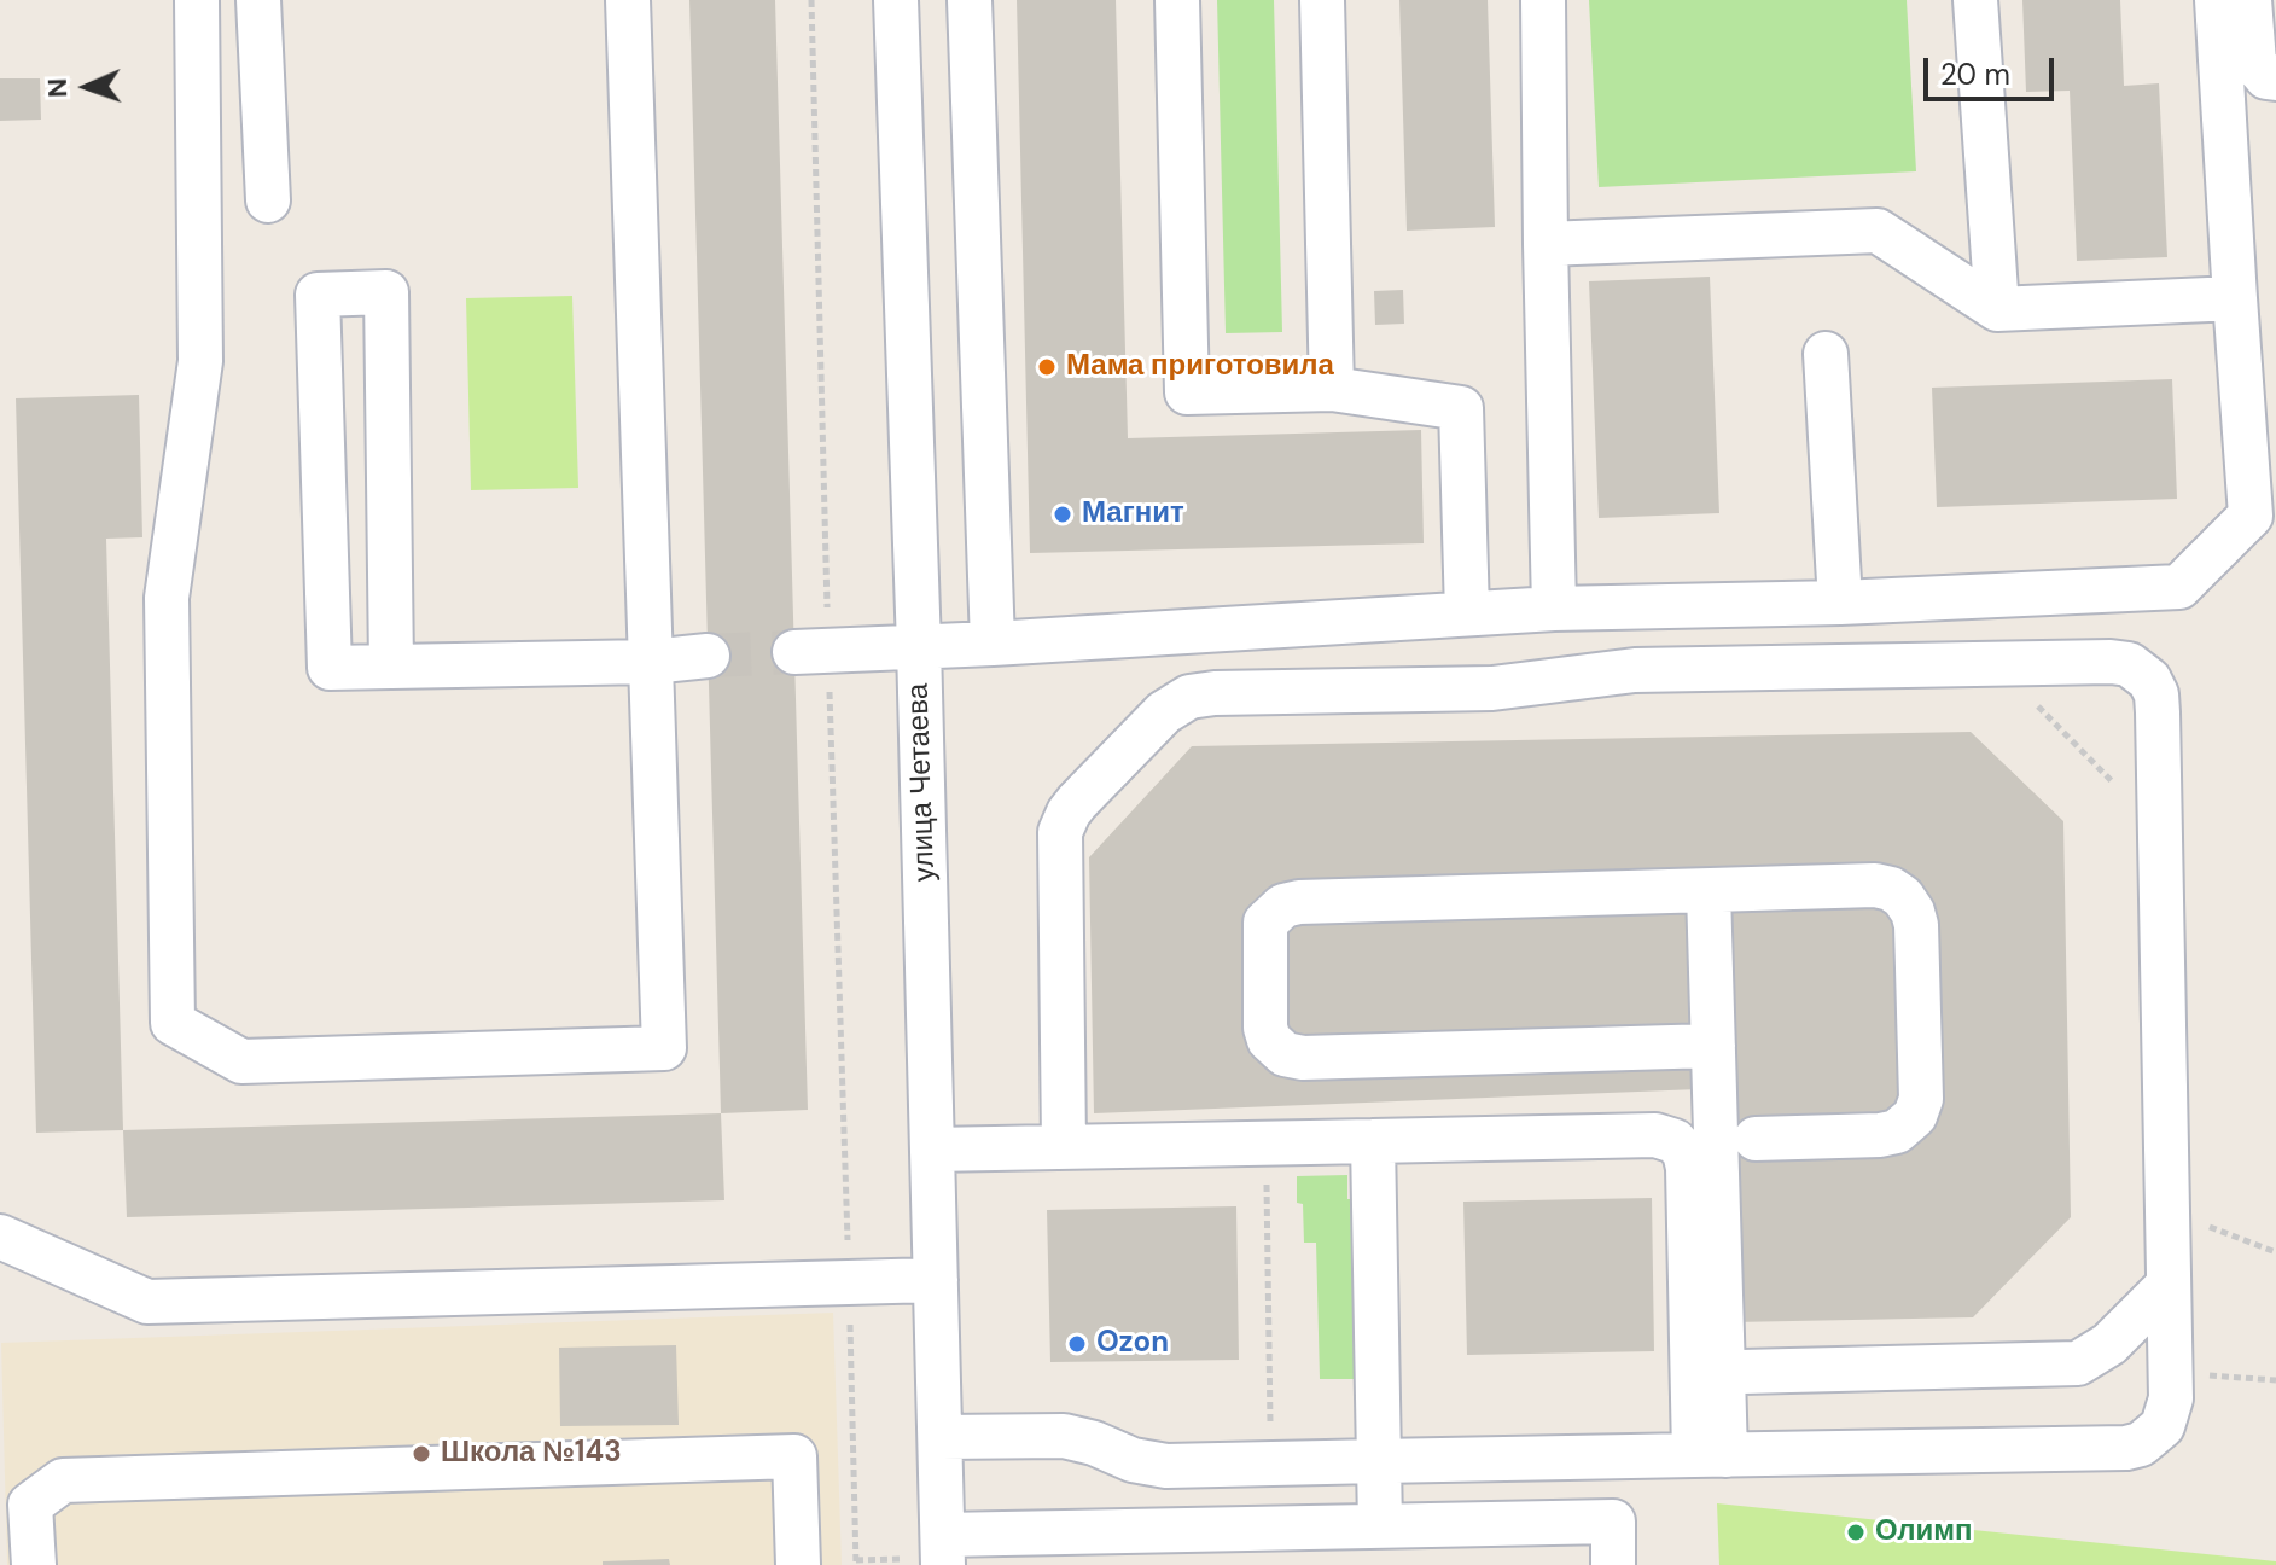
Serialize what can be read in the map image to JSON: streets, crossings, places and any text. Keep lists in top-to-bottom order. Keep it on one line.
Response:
{"streets":{"street":["улица Четаева"]},"places":["Мама приготовила","Магнит","Ozon","Школа №143","Олимп"],"scale_bar":"20 m","north":"left"}
